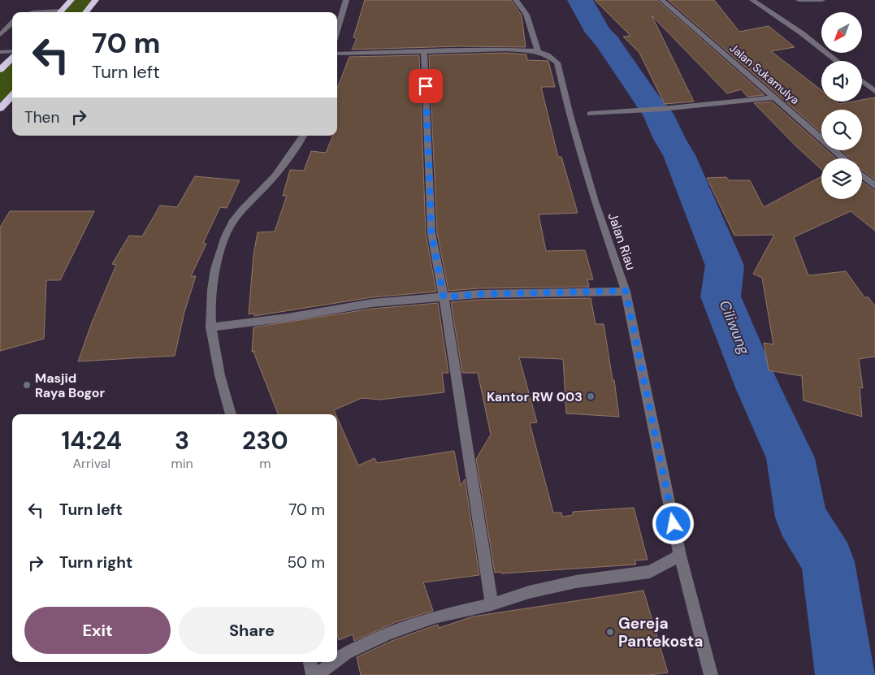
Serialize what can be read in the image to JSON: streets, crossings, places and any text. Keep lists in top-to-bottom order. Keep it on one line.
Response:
{"streets":{"street":["Jalan Sukamulya","Jalan Riau"]},"water":["Ciliwung"],"places":["Masjid Raya Bogor","Kantor RW 003","Gereja Pantekosta"],"north":"bottom left","page":{"turn":["70 m","Turn left"],"then":"Then","eta":["14:24","Arrival","3","min","230","m"],"list":[{"name":"Turn left","value":"70 m"},{"name":"Turn right","value":"50 m"}],"buttons":["Exit","Share"]}}
